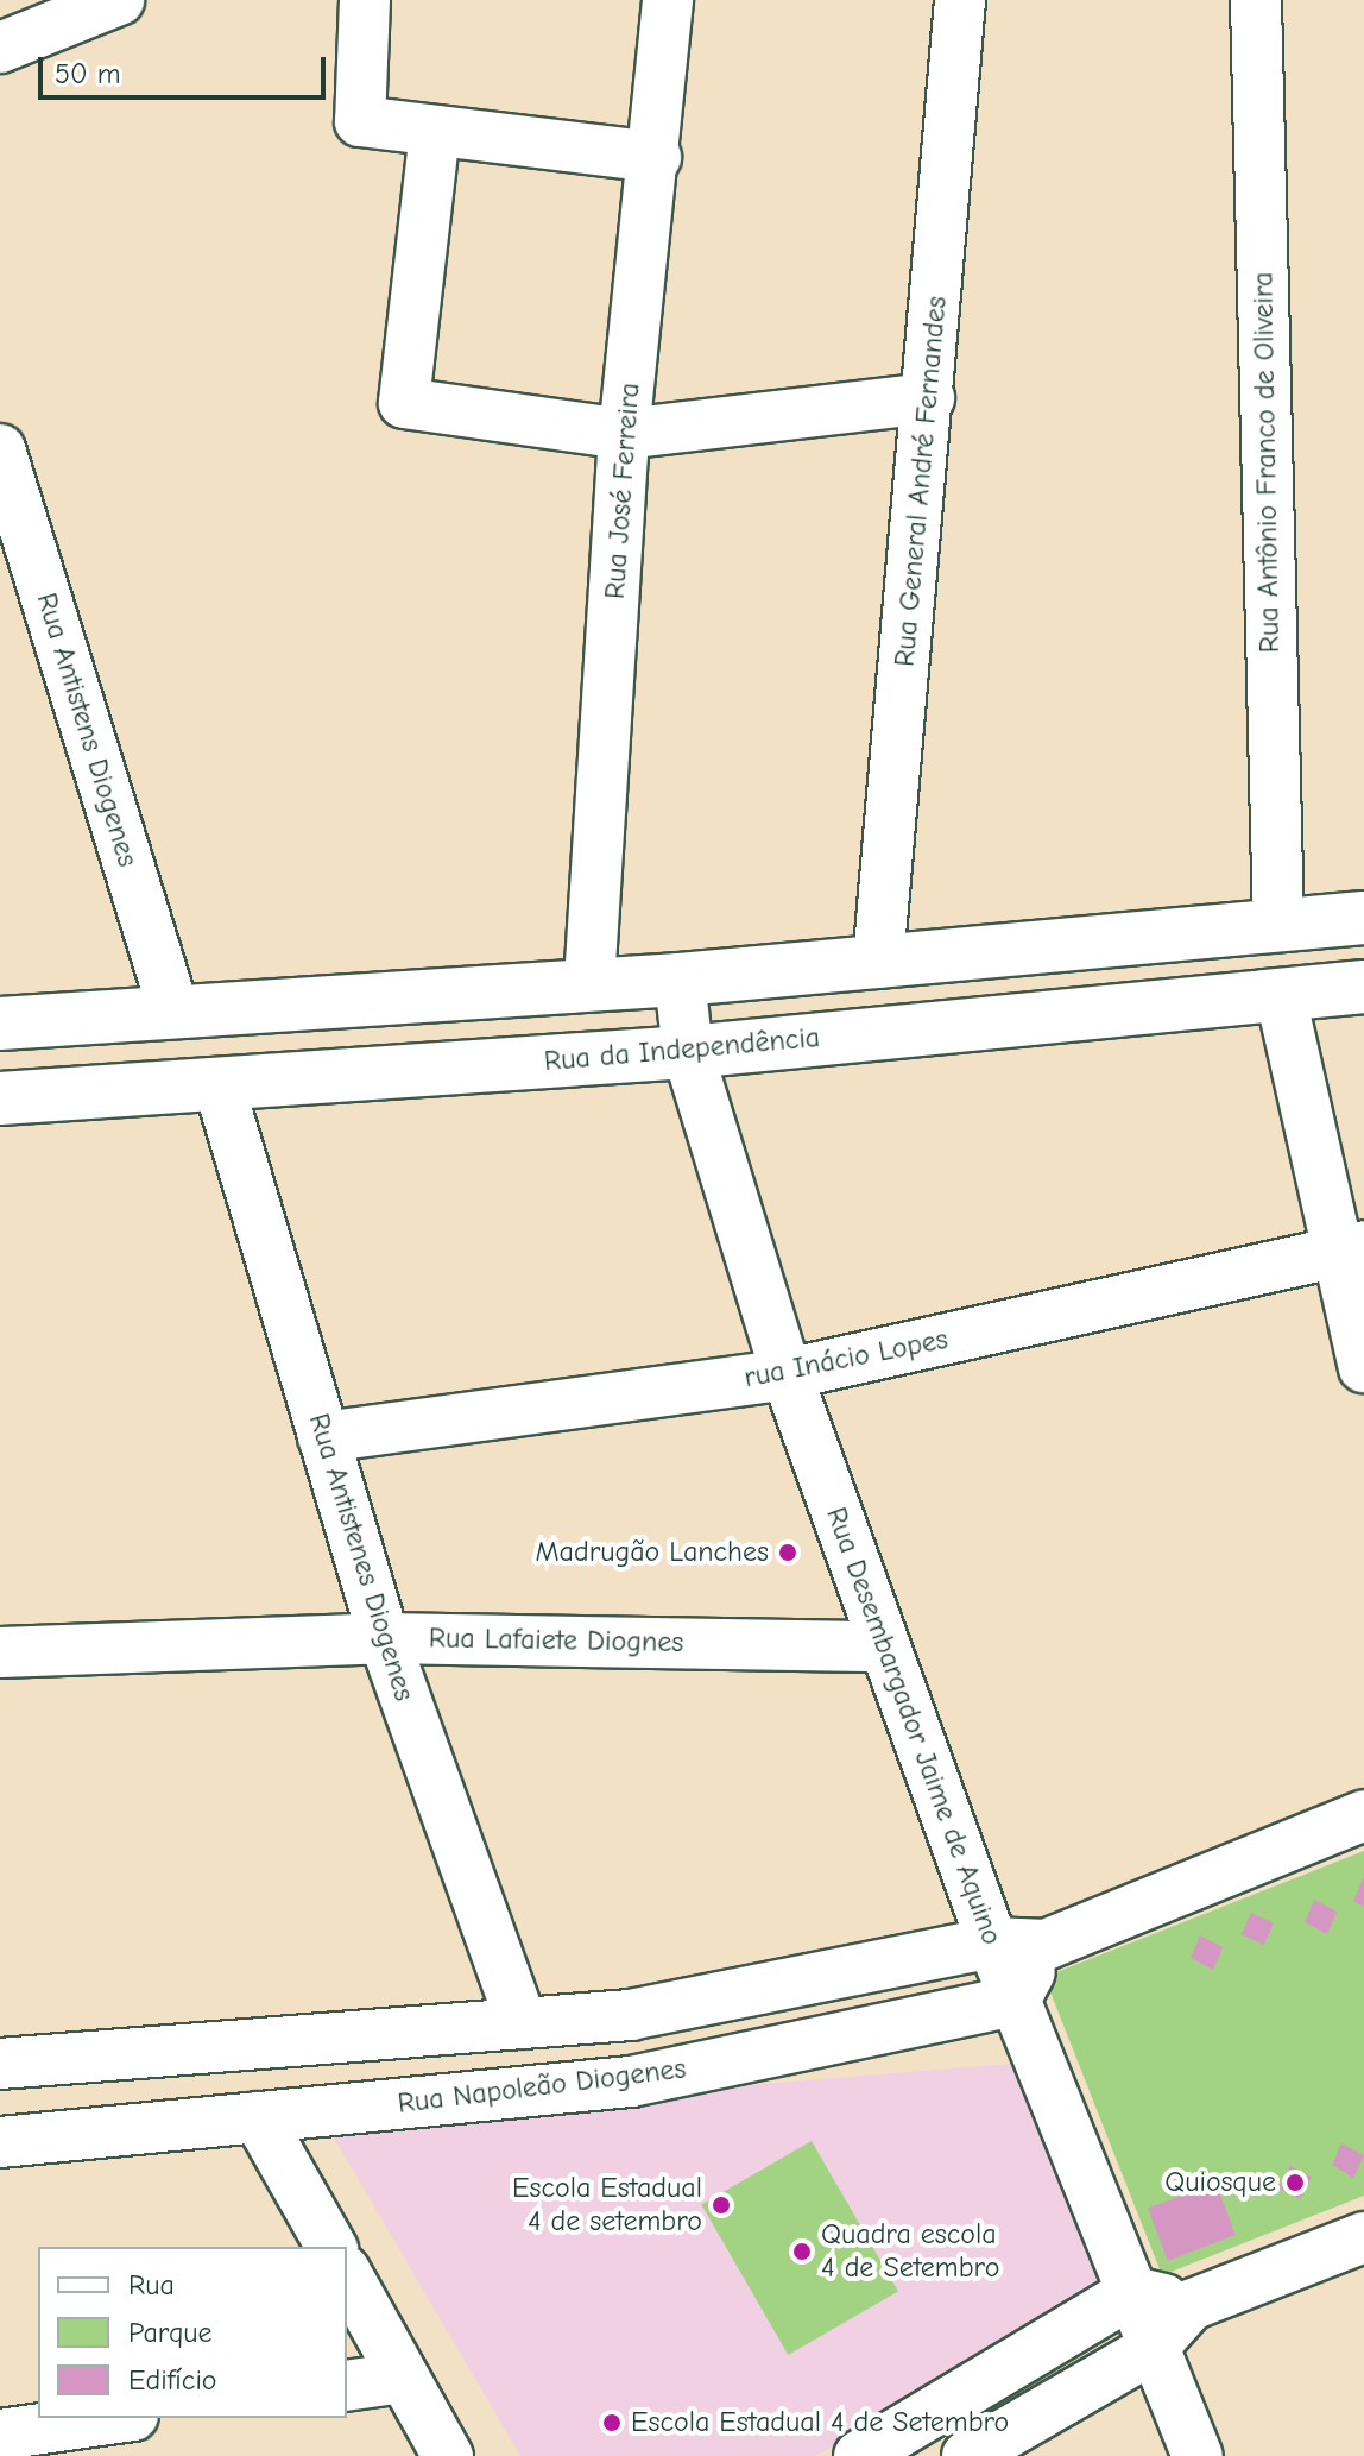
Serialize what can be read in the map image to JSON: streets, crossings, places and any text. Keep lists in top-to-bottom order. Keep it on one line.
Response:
{"streets":{"highway":["Rua da Independência"],"street":["Rua Antônio Franco de Oliveira","Rua General André Fernandes","Rua José Ferreira","Rua Antistens Diogenes","rua Inácio Lopes","Rua Antistenes Diogenes","Rua Lafaiete Diognes","Rua Desembargador Jaime de Aquino","Rua Napoleão Diogenes"]},"crossings":[["Rua da Independência","Rua Antistenes Diogenes"],["Rua da Independência","Rua Desembargador Jaime de Aquino"],["rua Inácio Lopes","Rua Antistenes Diogenes"],["rua Inácio Lopes","Rua Desembargador Jaime de Aquino"],["Rua Antistenes Diogenes","Rua Lafaiete Diognes"],["Rua Lafaiete Diognes","Rua Desembargador Jaime de Aquino"],["Rua Desembargador Jaime de Aquino","Rua Napoleão Diogenes"]],"places":["Madrugão Lanches","Quiosque","Escola Estadual 4 de setembro","Quadra escola 4 de Setembro","Escola Estadual 4 de Setembro"],"legend":["Rua","Parque","Edifício"],"scale_bar":"50 m"}
